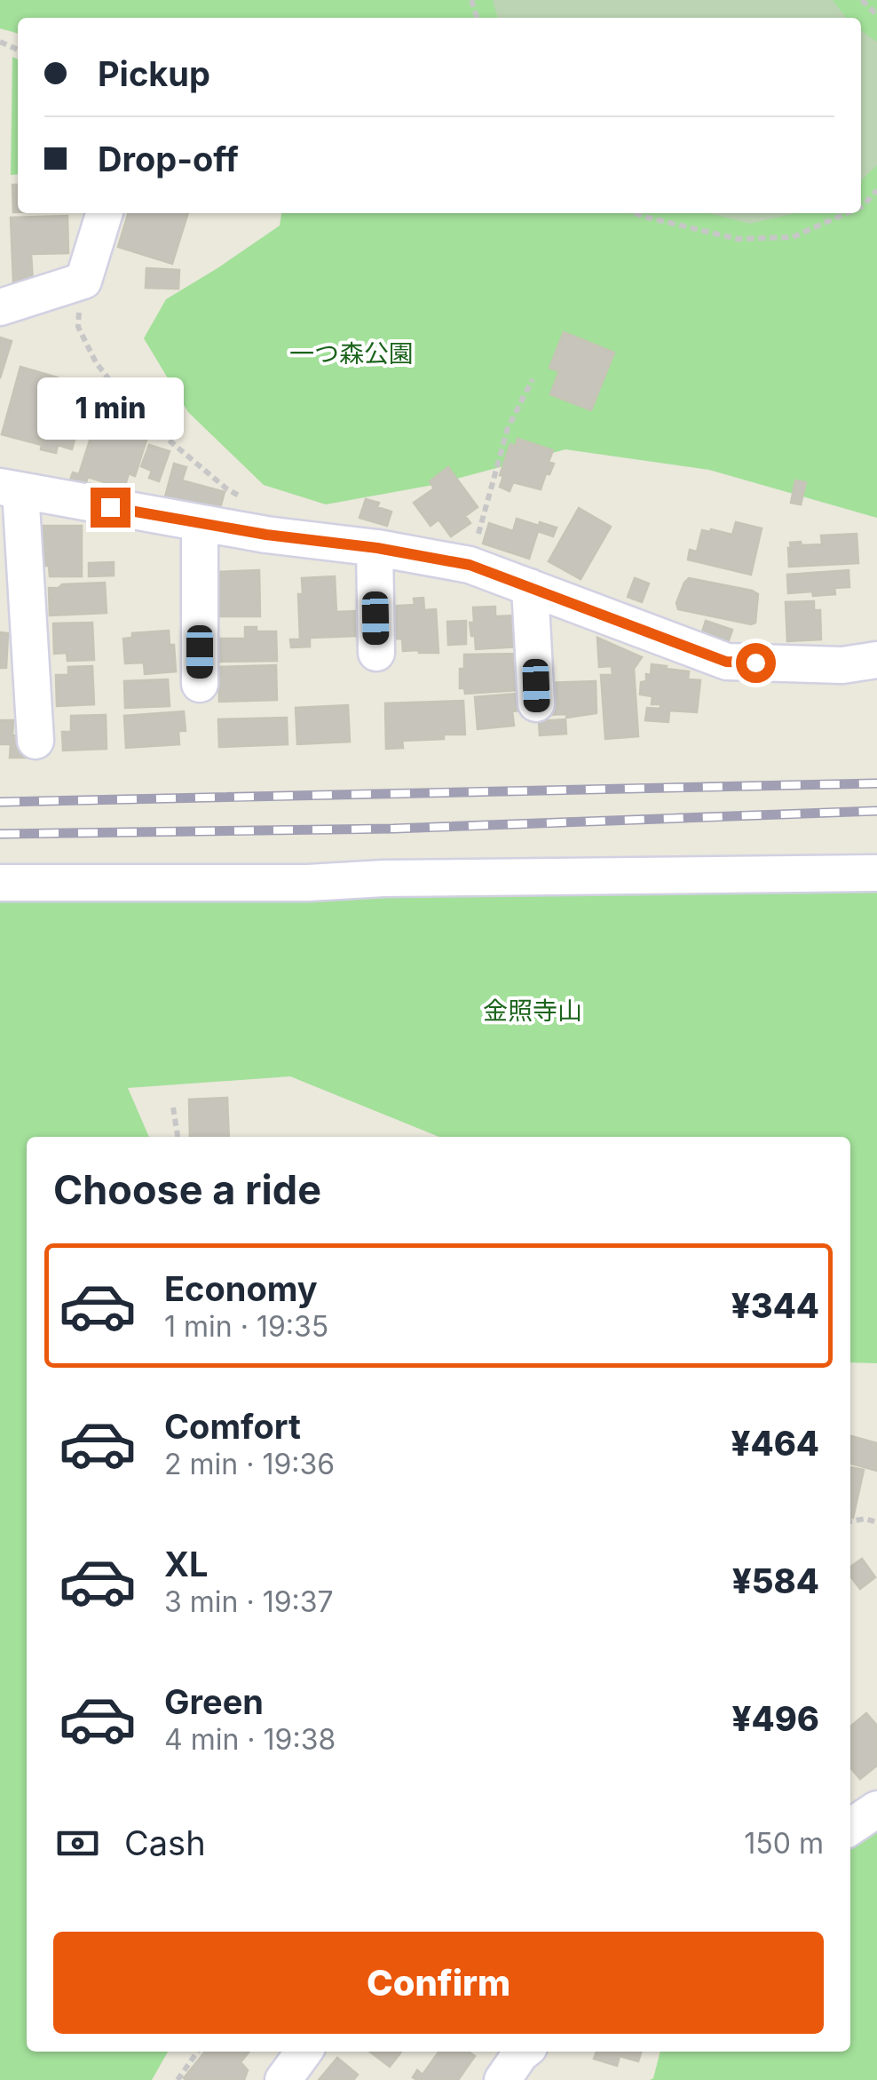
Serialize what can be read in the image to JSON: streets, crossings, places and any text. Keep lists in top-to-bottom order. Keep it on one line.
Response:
{"parks":["一つ森公園","金照寺山"],"page":{"banner":["Pickup","Drop-off"],"bubble":"1 min","heading":"Choose a ride","list":[{"name":"Economy","note":"1 min · 19:35","value":"¥344"},{"name":"Comfort","note":"2 min · 19:36","value":"¥464"},{"name":"XL","note":"3 min · 19:37","value":"¥584"},{"name":"Green","note":"4 min · 19:38","value":"¥496"}],"pay":["Cash","150 m"],"buttons":"Confirm"}}
